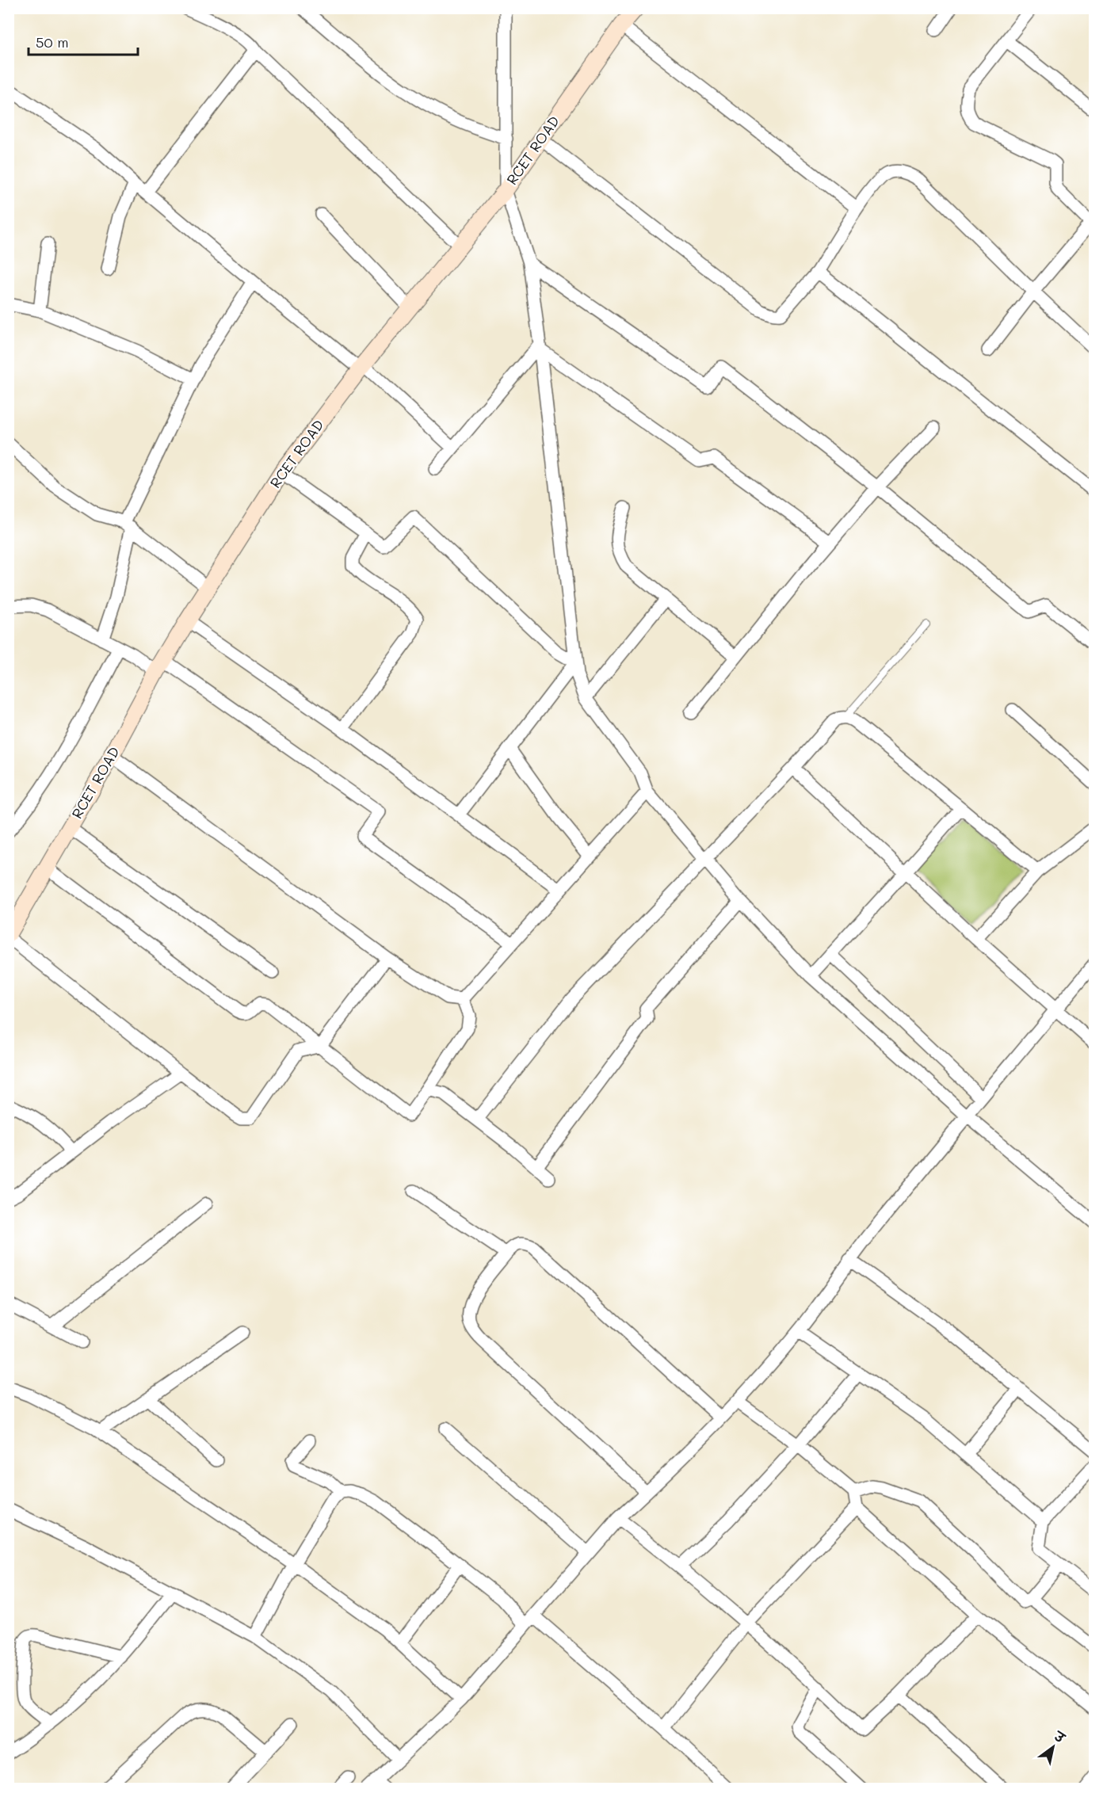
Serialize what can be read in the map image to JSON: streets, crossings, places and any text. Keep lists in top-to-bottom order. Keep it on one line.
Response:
{"streets":{"main road":["RCET ROAD"]},"scale_bar":"50 m","north":"top right"}
